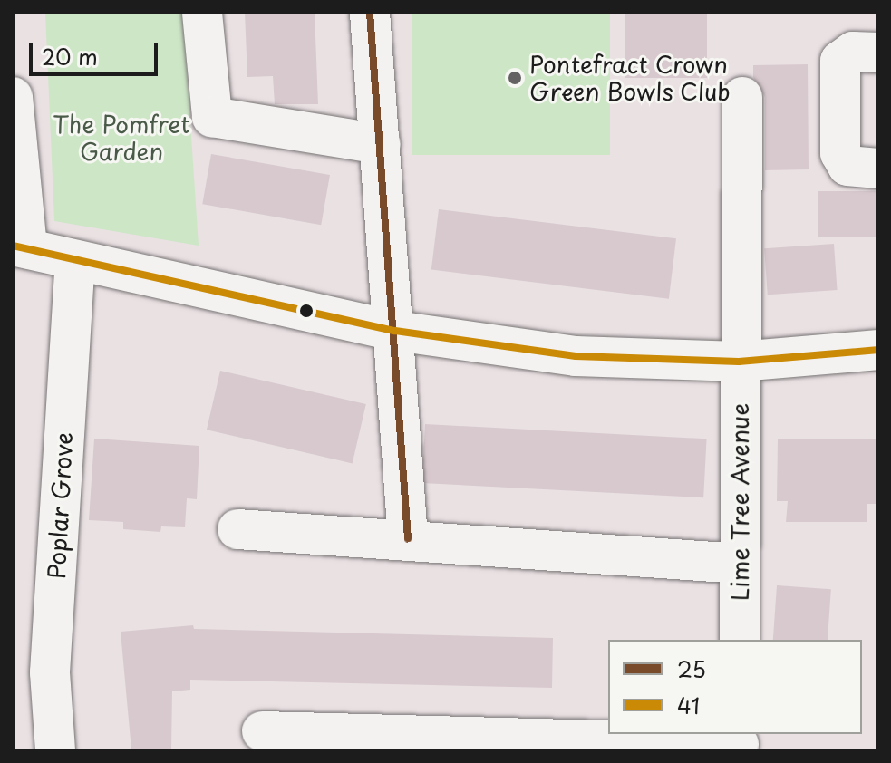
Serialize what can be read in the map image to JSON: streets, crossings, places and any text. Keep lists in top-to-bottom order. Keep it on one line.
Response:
{"streets":{"street":["Lime Tree Avenue","Poplar Grove"]},"parks":["The Pomfret Garden"],"places":["Pontefract Crown Green Bowls Club"],"lines":["transit line 25","transit line 41"],"legend":["25","41"],"scale_bar":"20 m"}
